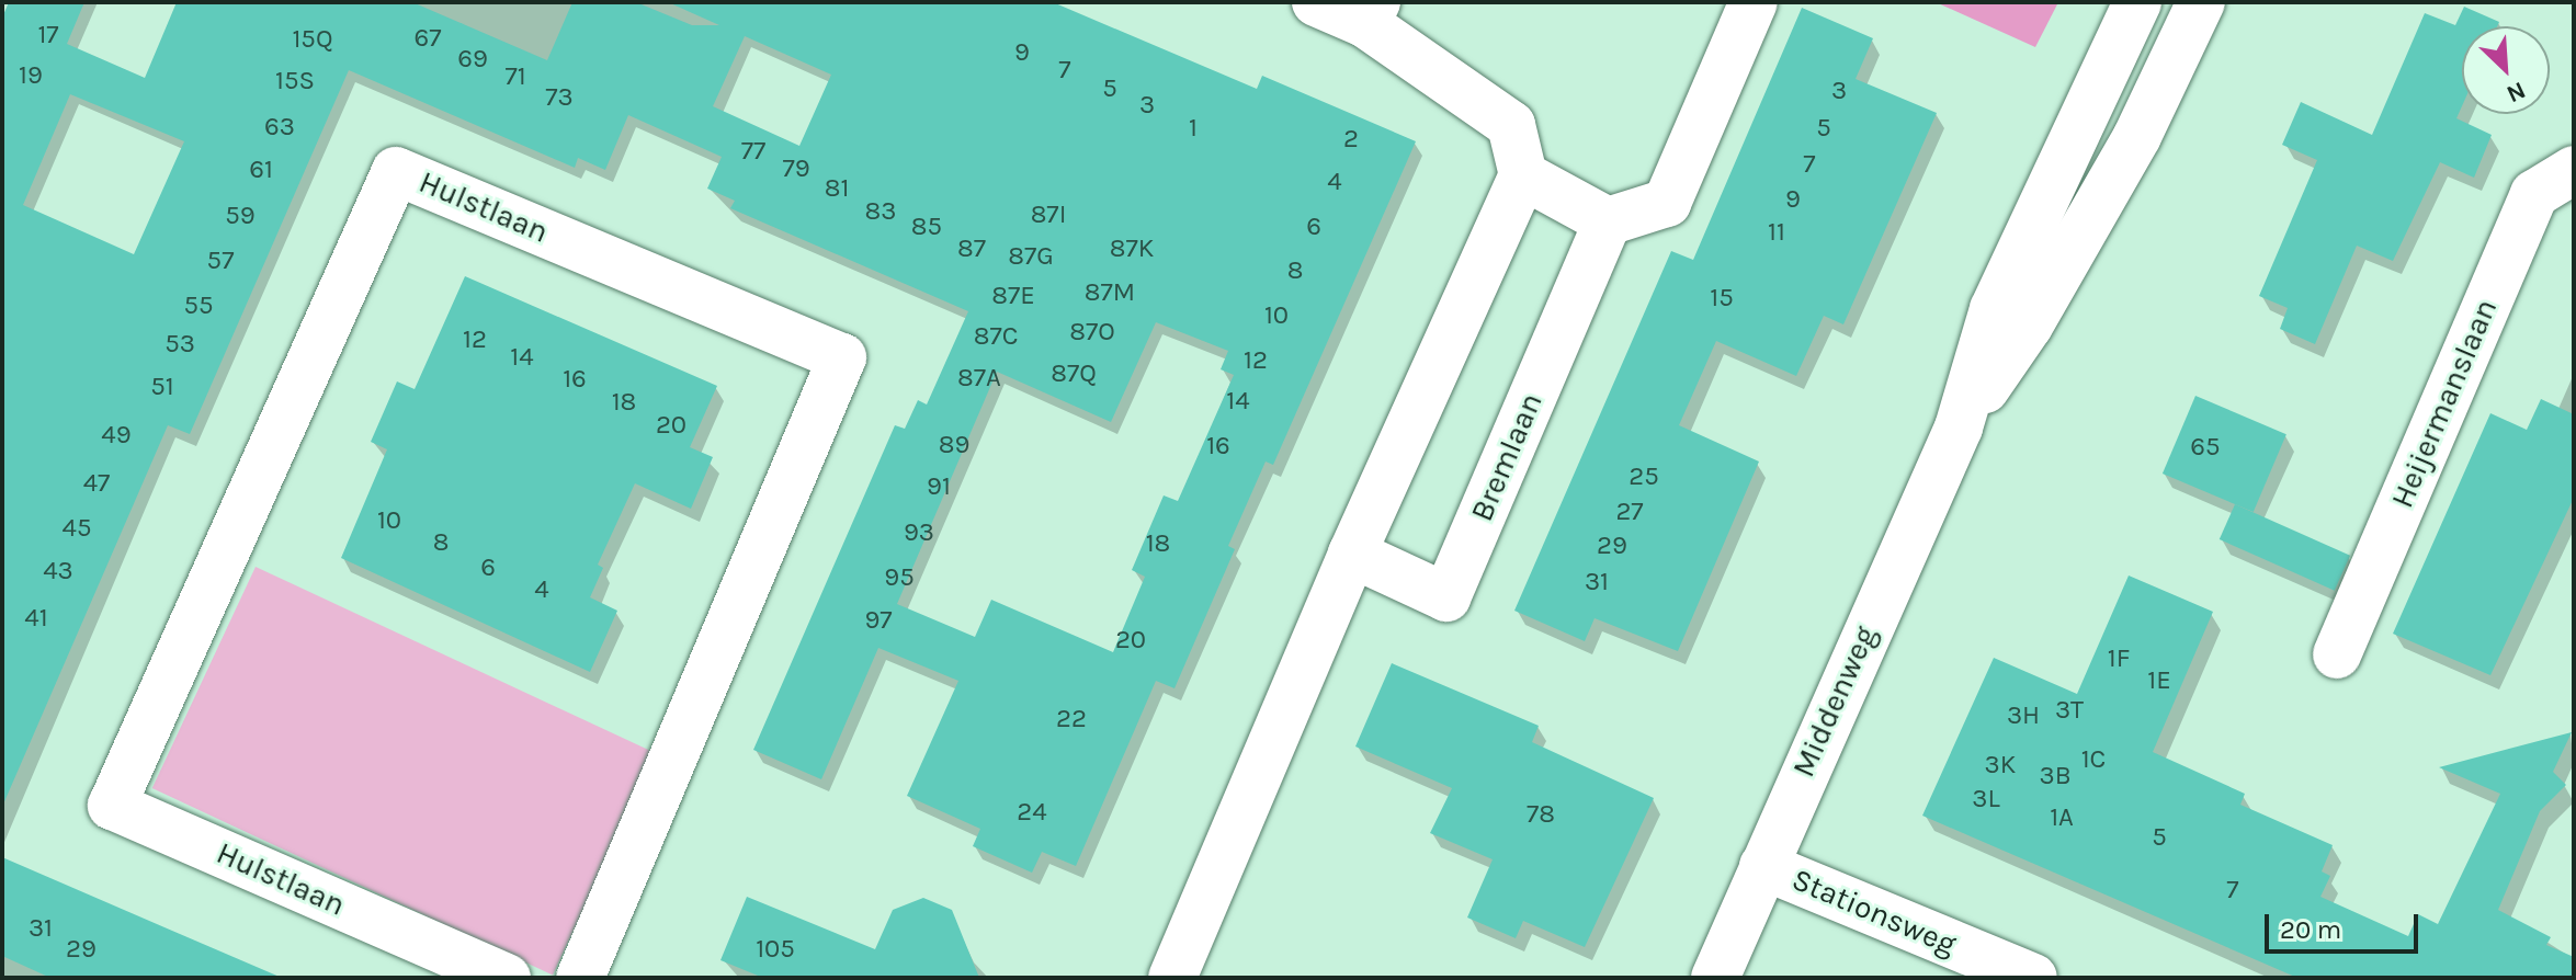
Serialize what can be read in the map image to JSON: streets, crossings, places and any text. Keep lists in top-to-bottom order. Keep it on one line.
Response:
{"streets":{"street":["Hulstlaan","Heijermanslaan","Bremlaan","Middenweg","Stationsweg"]},"crossings":[["Middenweg","Stationsweg"]],"house_numbers":["17","67","15Q","9","69","7","19","71","15S","5","3","73","3","63","1","5","2","77","7","79","61","4","81","9","83","87I","59","85","6","11","87","87K","87G","57","8","87M","87E","15","55","10","87O","87C","12","53","14","12","87Q","87A","16","51","14","18","20","49","89","16","65","25","47","91","27","10","45","93","8","18","29","6","43","95","31","4","41","97","20","1F","1E","3T","3H","22","1C","3K","3B","3L","24","78","1A","5","7","31","29","105"],"scale_bar":"20 m","north":"bottom right"}
